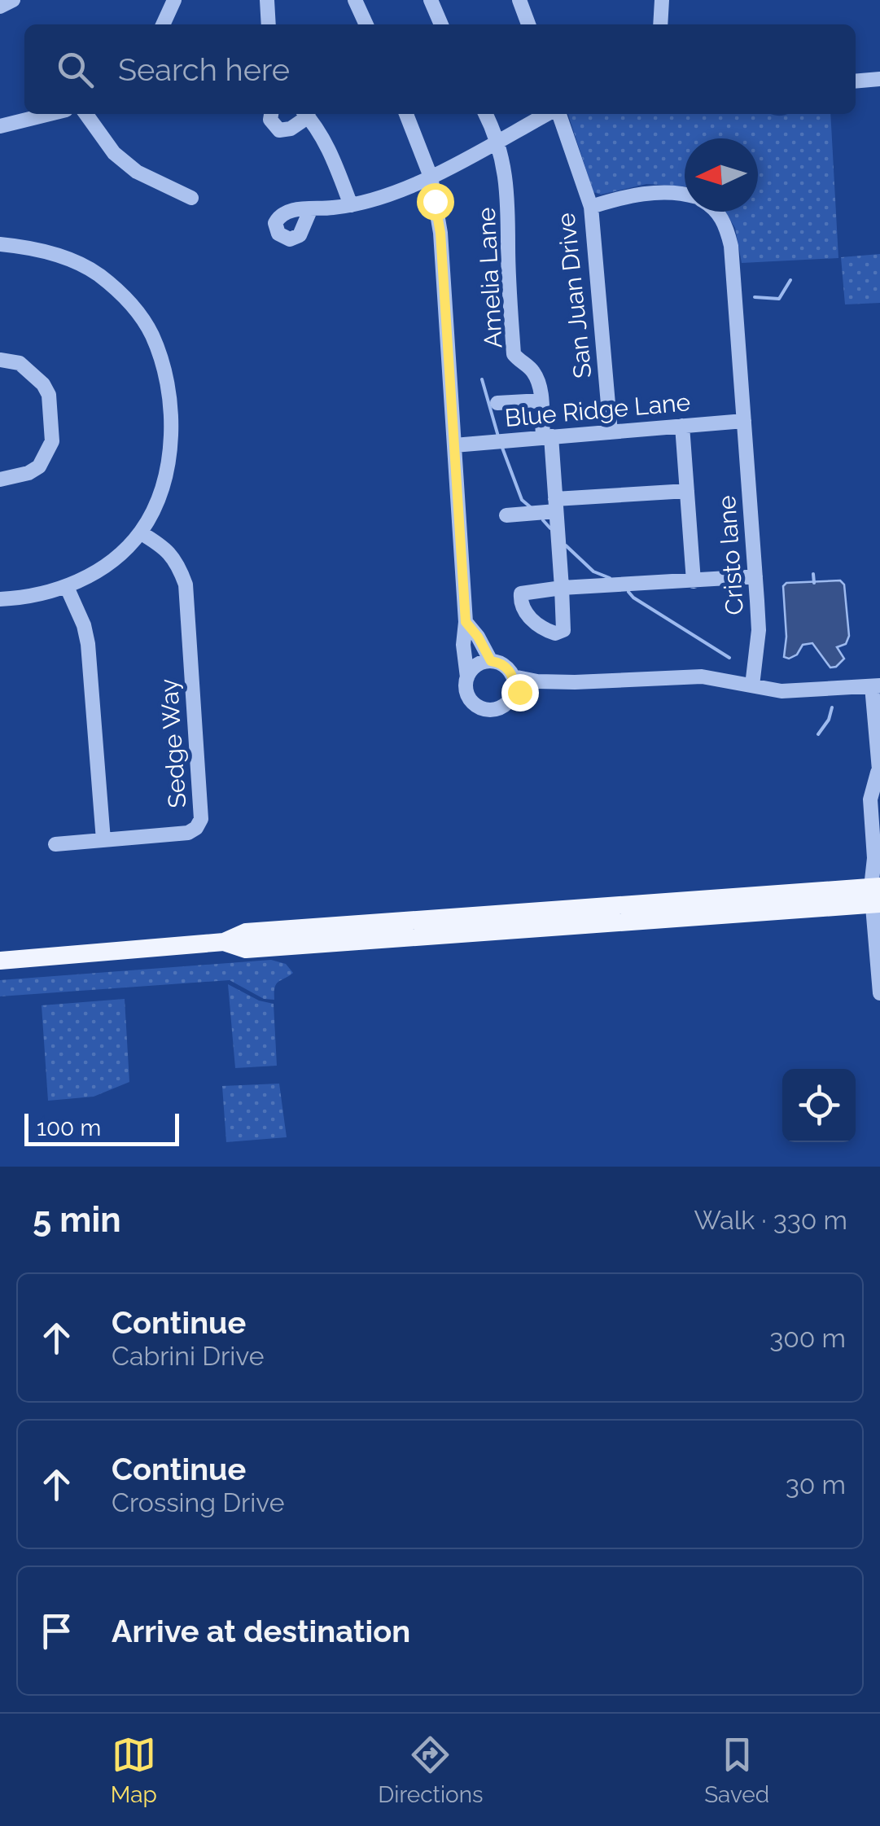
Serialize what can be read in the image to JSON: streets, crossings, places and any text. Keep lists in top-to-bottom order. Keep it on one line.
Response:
{"streets":{"street":["Amelia Lane","San Juan Drive","Blue Ridge Lane","Cristo lane","Sedge Way"]},"crossings":[["Amelia Lane","Blue Ridge Lane"],["San Juan Drive","Blue Ridge Lane"],["Blue Ridge Lane","Cristo lane"]],"scale_bar":"100 m","north":"left","page":{"search":"Search here","scale":"100 m","heading":["5 min","Walk · 330 m"],"list":[["Continue","Cabrini Drive","300 m"],["Continue","Crossing Drive","30 m"],"Arrive at destination"],"nav":["Map","Directions","Saved"]}}
